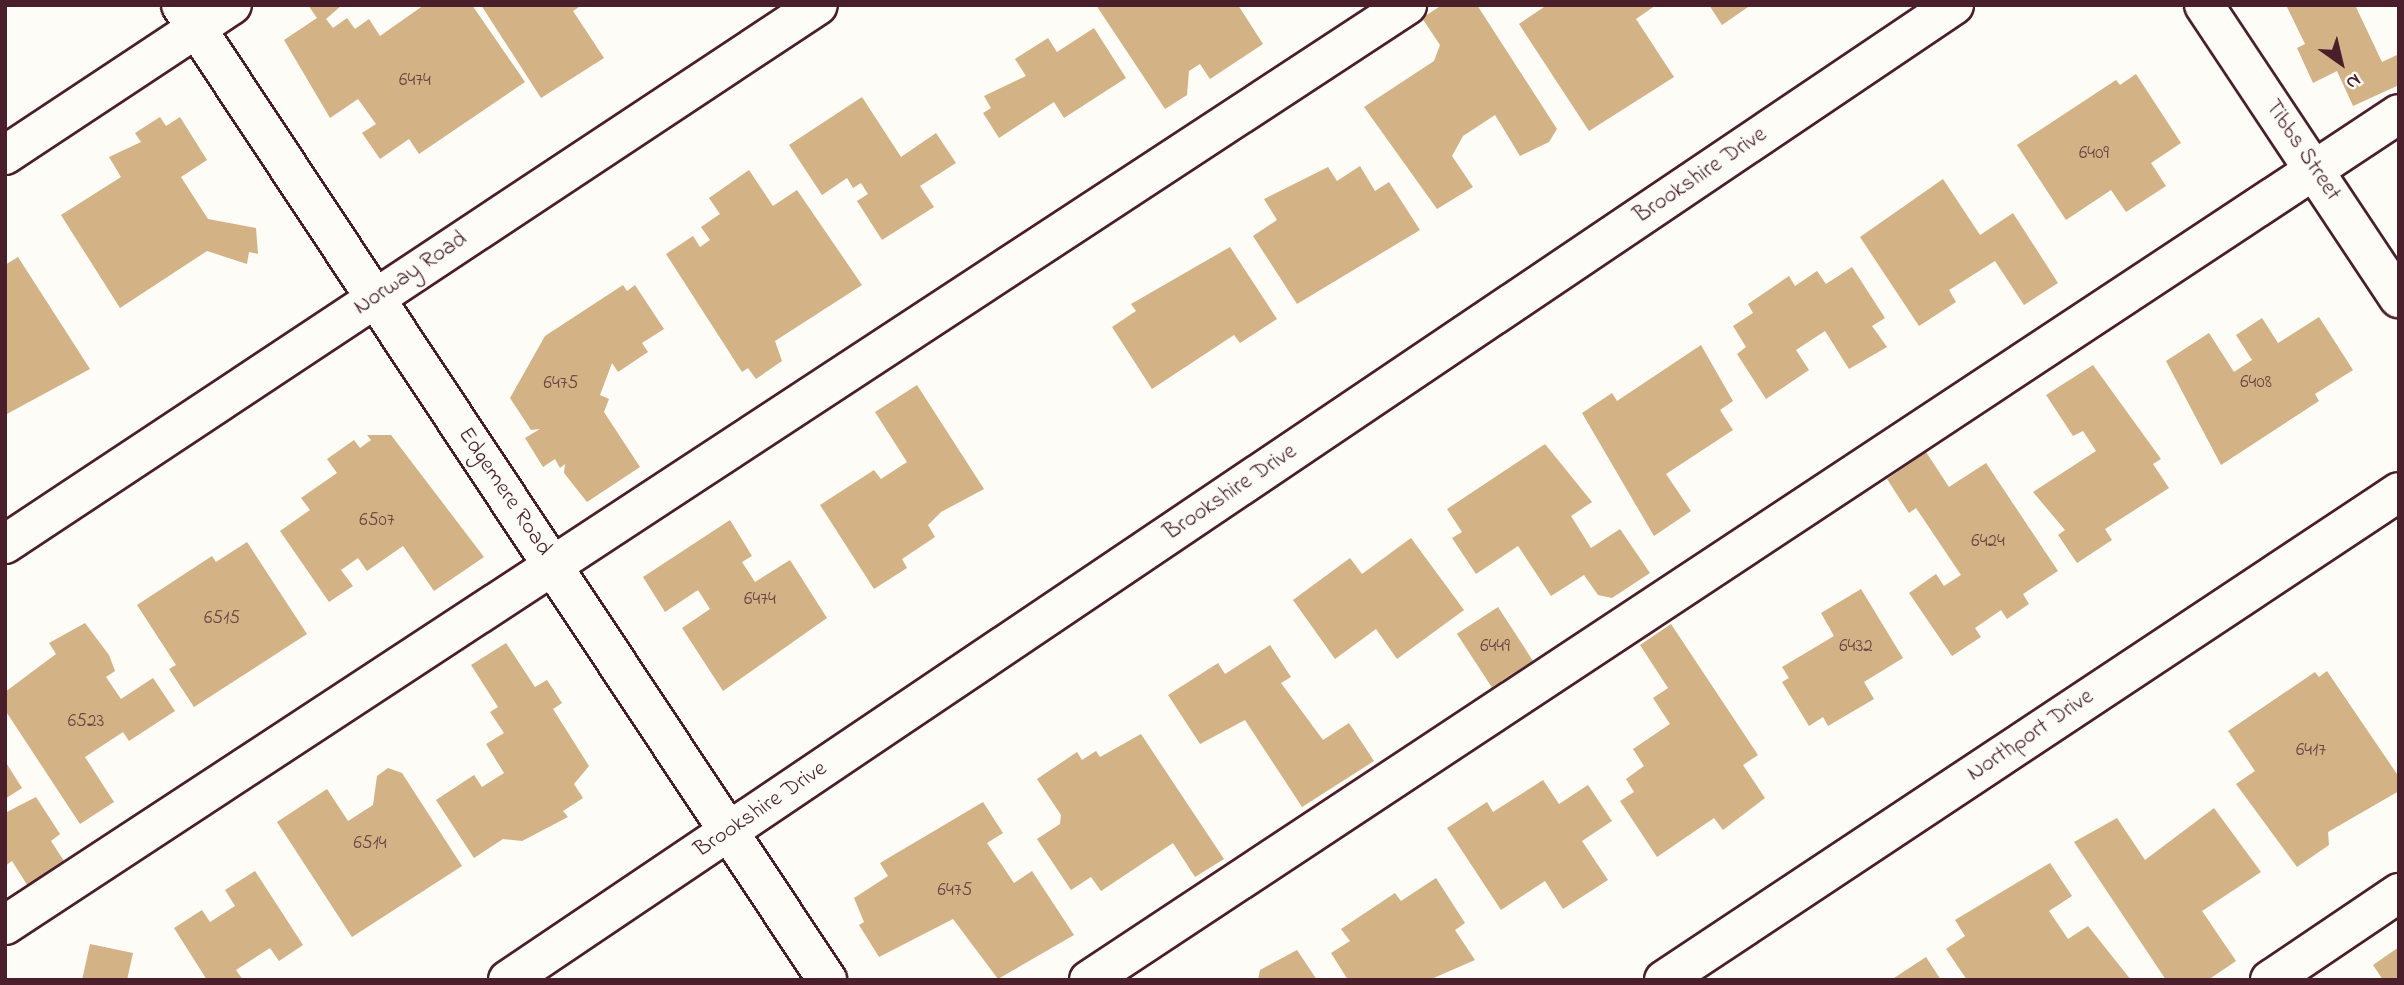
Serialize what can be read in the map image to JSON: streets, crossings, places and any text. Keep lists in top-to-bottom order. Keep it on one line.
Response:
{"streets":{"street":["Tibbs Street","Brookshire Drive","Norway Road","Edgemere Road","Northport Drive"]},"crossings":[["Brookshire Drive","Edgemere Road"],["Norway Road","Edgemere Road"]],"house_numbers":["6474","6409","6408","6475","6507","6424","6474","6515","6449","6432","6523","6417","6514","6475"],"north":"bottom right"}
